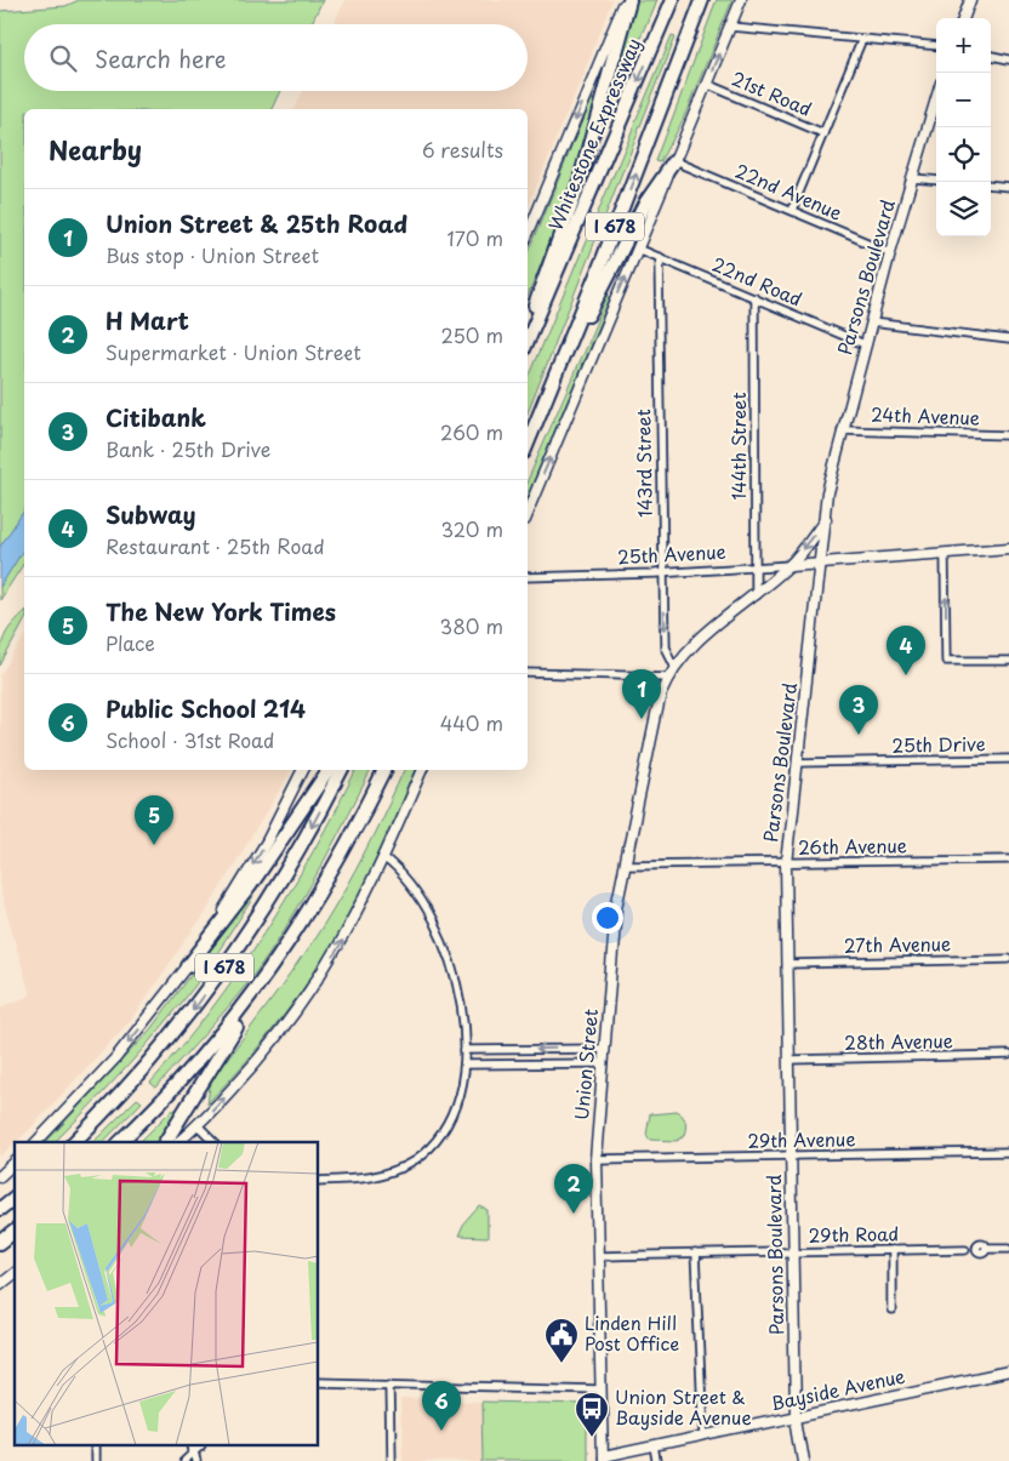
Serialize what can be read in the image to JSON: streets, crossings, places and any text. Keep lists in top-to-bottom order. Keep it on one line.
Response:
{"streets":{"highway":["Whitestone Expressway","I 678"],"street":["21st Road","22nd Avenue","Parsons Boulevard","22nd Road","24th Avenue","144th Street","143rd Street","25th Avenue","25th Drive","26th Avenue","27th Avenue","28th Avenue","Union Street","29th Avenue","29th Road","Bayside Avenue"]},"crossings":[["22nd Avenue","Parsons Boulevard"],["Parsons Boulevard","22nd Road"],["Parsons Boulevard","24th Avenue"],["Parsons Boulevard","25th Avenue"],["Parsons Boulevard","25th Drive"],["Parsons Boulevard","26th Avenue"],["Parsons Boulevard","27th Avenue"],["Parsons Boulevard","28th Avenue"],["Parsons Boulevard","Union Street"],["Parsons Boulevard","29th Avenue"],["Parsons Boulevard","29th Road"],["Parsons Boulevard","Bayside Avenue"],["22nd Road","144th Street"],["22nd Road","143rd Street"],["144th Street","25th Avenue"],["144th Street","Union Street"],["143rd Street","25th Avenue"],["143rd Street","Union Street"],["25th Avenue","Union Street"],["26th Avenue","Union Street"],["Union Street","29th Avenue"],["Union Street","29th Road"],["Union Street","Bayside Avenue"]],"places":{"public building":["Linden Hill Post Office"],"bus stop":["Union Street & Bayside Avenue"]},"page":{"map_buttons":["+","−"],"search":"Search here","heading":["Nearby","6 results"],"list":[{"mark":"1","name":"Union Street & 25th Road","note":"Bus stop · Union Street","value":"170 m"},{"mark":"2","name":"H Mart","note":"Supermarket · Union Street","value":"250 m"},{"mark":"3","name":"Citibank","note":"Bank · 25th Drive","value":"260 m"},{"mark":"4","name":"Subway","note":"Restaurant · 25th Road","value":"320 m"},{"mark":"5","name":"The New York Times","note":"Place","value":"380 m"},{"mark":"6","name":"Public School 214","note":"School · 31st Road","value":"440 m"}],"pins":["4","1","3","5","2","6"]}}
